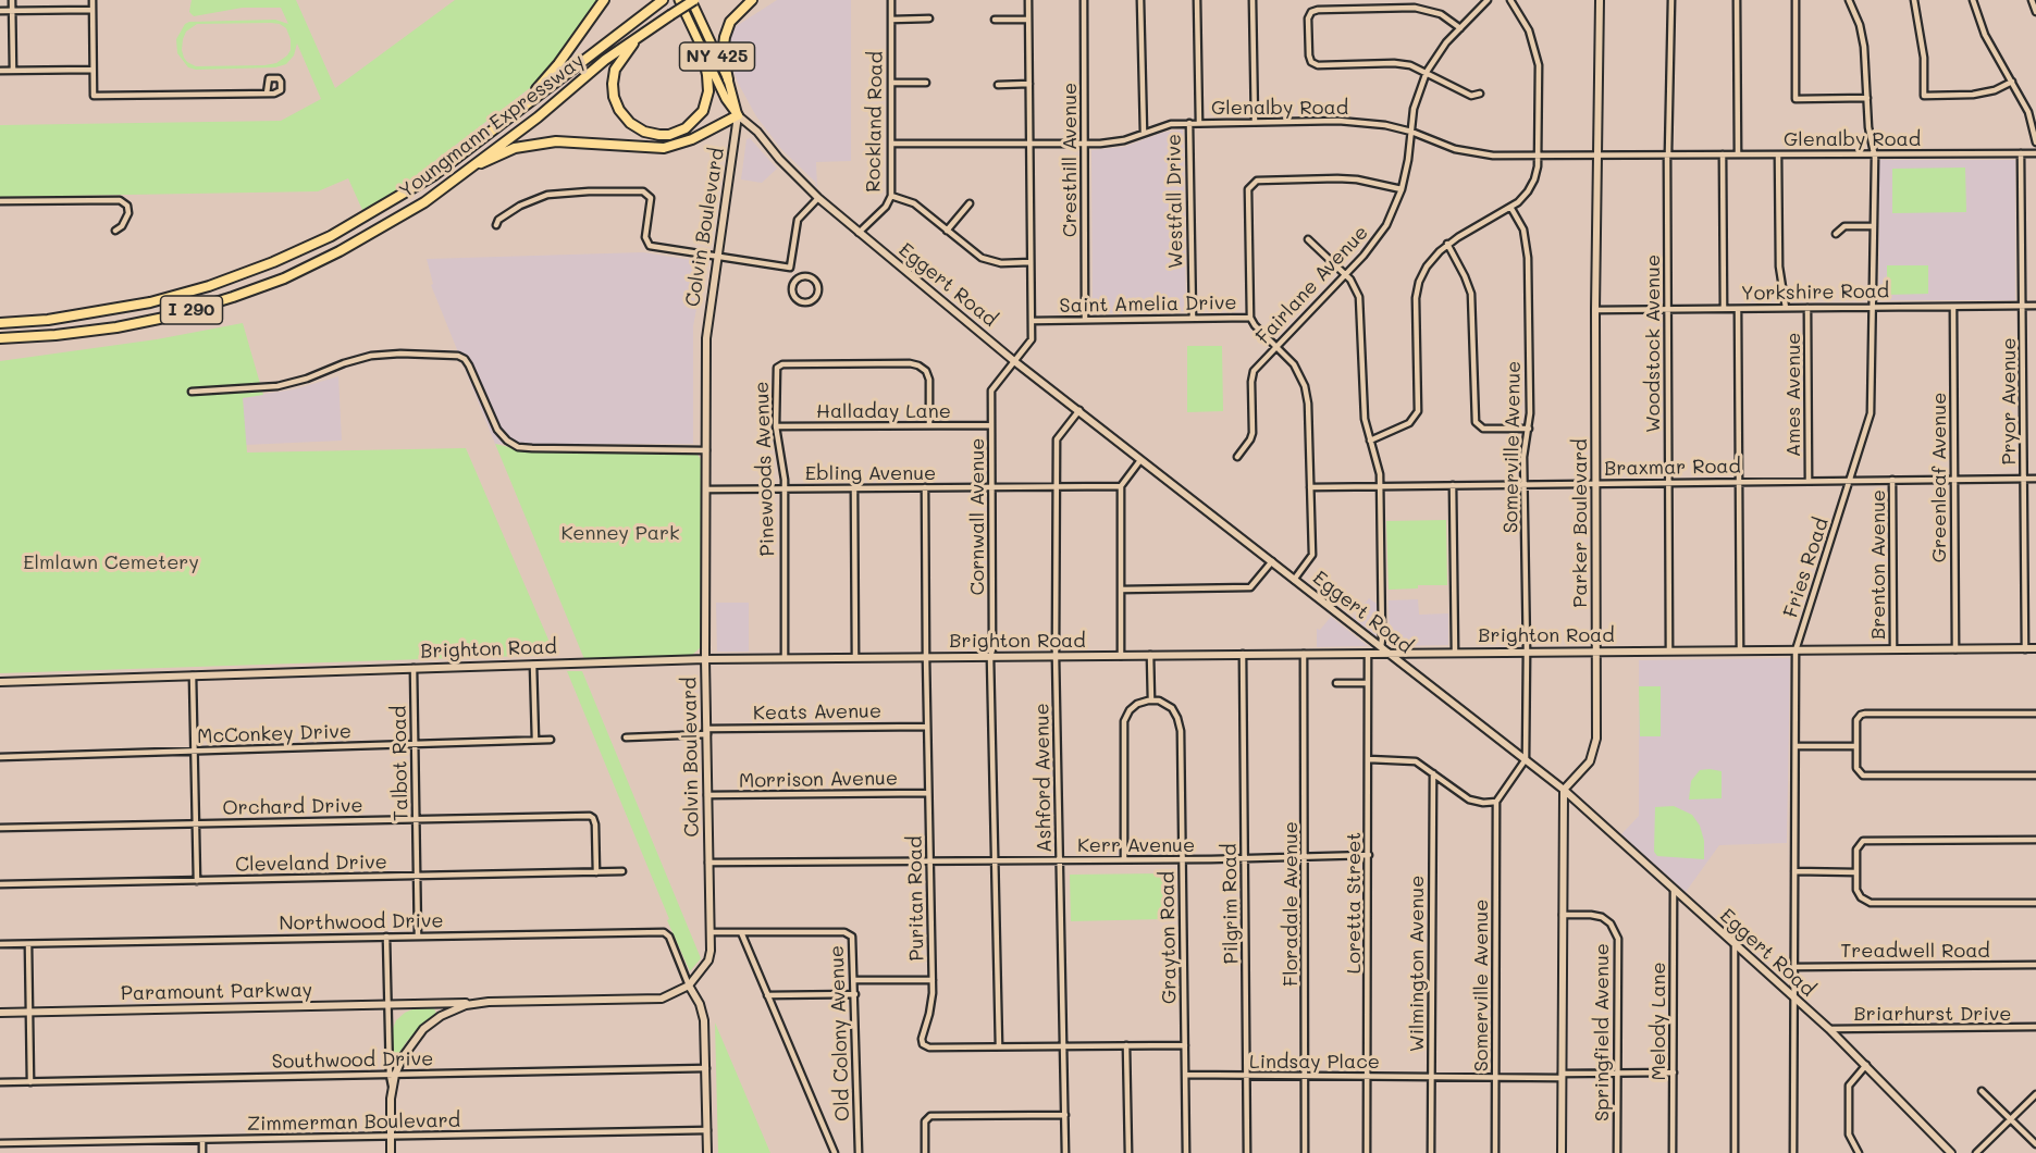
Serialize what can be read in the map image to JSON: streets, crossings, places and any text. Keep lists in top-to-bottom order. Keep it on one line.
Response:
{"streets":{"highway":["Youngmann Expressway","I 290"],"main road":["NY 425"],"street":["Glenalby Road","Rockland Road","Cresthill Avenue","Westfall Drive","Colvin Boulevard","Eggert Road","Fairlane Avenue","Yorkshire Road","Saint Amelia Drive","Woodstock Avenue","Ames Avenue","Pryor Avenue","Halladay Lane","Somerville Avenue","Braxmar Road","Pinewoods Avenue","Ebling Avenue","Greenleaf Avenue","Cornwall Avenue","Parker Boulevard","Brenton Avenue","Fries Road","Brighton Road","Keats Avenue","McConkey Drive","Talbot Road","Ashford Avenue","Morrison Avenue","Orchard Drive","Kerr Avenue","Cleveland Drive","Puritan Road","Loretta Street","Pilgrim Road","Floradale Avenue","Northwood Drive","Grayton Road","Treadwell Road","Wilmington Avenue","Paramount Parkway","Briarhurst Drive","Melody Lane","Springfield Avenue","Old Colony Avenue","Southwood Drive","Lindsay Place","Zimmerman Boulevard"]},"crossings":[["NY 425","Youngmann Expressway"],["NY 425","Colvin Boulevard"],["NY 425","Eggert Road"],["Glenalby Road","Rockland Road"],["Glenalby Road","Cresthill Avenue"],["Glenalby Road","Westfall Drive"],["Glenalby Road","Fairlane Avenue"],["Glenalby Road","Woodstock Avenue"],["Glenalby Road","Ames Avenue"],["Glenalby Road","Pryor Avenue"],["Glenalby Road","Cornwall Avenue"],["Glenalby Road","Parker Boulevard"],["Glenalby Road","Fries Road"],["Rockland Road","Eggert Road"],["Cresthill Avenue","Saint Amelia Drive"],["Westfall Drive","Saint Amelia Drive"],["Colvin Boulevard","Eggert Road"],["Colvin Boulevard","Ebling Avenue"],["Colvin Boulevard","Brighton Road"],["Colvin Boulevard","Keats Avenue"],["Colvin Boulevard","Morrison Avenue"],["Colvin Boulevard","Kerr Avenue"],["Colvin Boulevard","Northwood Drive"],["Colvin Boulevard","Paramount Parkway"],["Colvin Boulevard","Old Colony Avenue"],["Colvin Boulevard","Southwood Drive"],["Colvin Boulevard","Zimmerman Boulevard"],["Eggert Road","Saint Amelia Drive"],["Eggert Road","Somerville Avenue"],["Eggert Road","Cornwall Avenue"],["Eggert Road","Parker Boulevard"],["Eggert Road","Fries Road"],["Eggert Road","Brighton Road"],["Eggert Road","Ashford Avenue"],["Eggert Road","Briarhurst Drive"],["Eggert Road","Melody Lane"],["Fairlane Avenue","Saint Amelia Drive"],["Yorkshire Road","Woodstock Avenue"],["Yorkshire Road","Ames Avenue"],["Yorkshire Road","Pryor Avenue"],["Yorkshire Road","Greenleaf Avenue"],["Yorkshire Road","Parker Boulevard"],["Yorkshire Road","Fries Road"],["Saint Amelia Drive","Braxmar Road"],["Saint Amelia Drive","Cornwall Avenue"],["Woodstock Avenue","Braxmar Road"],["Woodstock Avenue","Brighton Road"],["Ames Avenue","Braxmar Road"],["Pryor Avenue","Braxmar Road"],["Pryor Avenue","Brighton Road"],["Halladay Lane","Pinewoods Avenue"],["Halladay Lane","Cornwall Avenue"],["Somerville Avenue","Braxmar Road"],["Somerville Avenue","Brighton Road"],["Somerville Avenue","Lindsay Place"],["Braxmar Road","Greenleaf Avenue"],["Braxmar Road","Parker Boulevard"],["Braxmar Road","Brenton Avenue"],["Braxmar Road","Fries Road"],["Pinewoods Avenue","Ebling Avenue"],["Pinewoods Avenue","Brighton Road"],["Ebling Avenue","Cornwall Avenue"],["Ebling Avenue","Ashford Avenue"],["Ebling Avenue","Puritan Road"],["Greenleaf Avenue","Brighton Road"],["Cornwall Avenue","Brighton Road"],["Cornwall Avenue","Kerr Avenue"],["Cornwall Avenue","Puritan Road"],["Parker Boulevard","Brighton Road"],["Brenton Avenue","Brighton Road"],["Fries Road","Brighton Road"],["Fries Road","Treadwell Road"],["Brighton Road","Talbot Road"],["Brighton Road","Ashford Avenue"],["Brighton Road","Puritan Road"],["Brighton Road","Loretta Street"],["Brighton Road","Pilgrim Road"],["Brighton Road","Floradale Avenue"],["Keats Avenue","Puritan Road"],["McConkey Drive","Talbot Road"],["Talbot Road","Orchard Drive"],["Talbot Road","Cleveland Drive"],["Talbot Road","Northwood Drive"],["Ashford Avenue","Kerr Avenue"],["Ashford Avenue","Puritan Road"],["Morrison Avenue","Puritan Road"],["Orchard Drive","Cleveland Drive"],["Kerr Avenue","Puritan Road"],["Kerr Avenue","Loretta Street"],["Kerr Avenue","Pilgrim Road"],["Kerr Avenue","Floradale Avenue"],["Kerr Avenue","Grayton Road"],["Puritan Road","Grayton Road"],["Loretta Street","Lindsay Place"],["Pilgrim Road","Lindsay Place"],["Floradale Avenue","Lindsay Place"],["Grayton Road","Lindsay Place"],["Wilmington Avenue","Lindsay Place"],["Melody Lane","Lindsay Place"],["Springfield Avenue","Lindsay Place"]],"parks":["Kenney Park","Elmlawn Cemetery"]}
